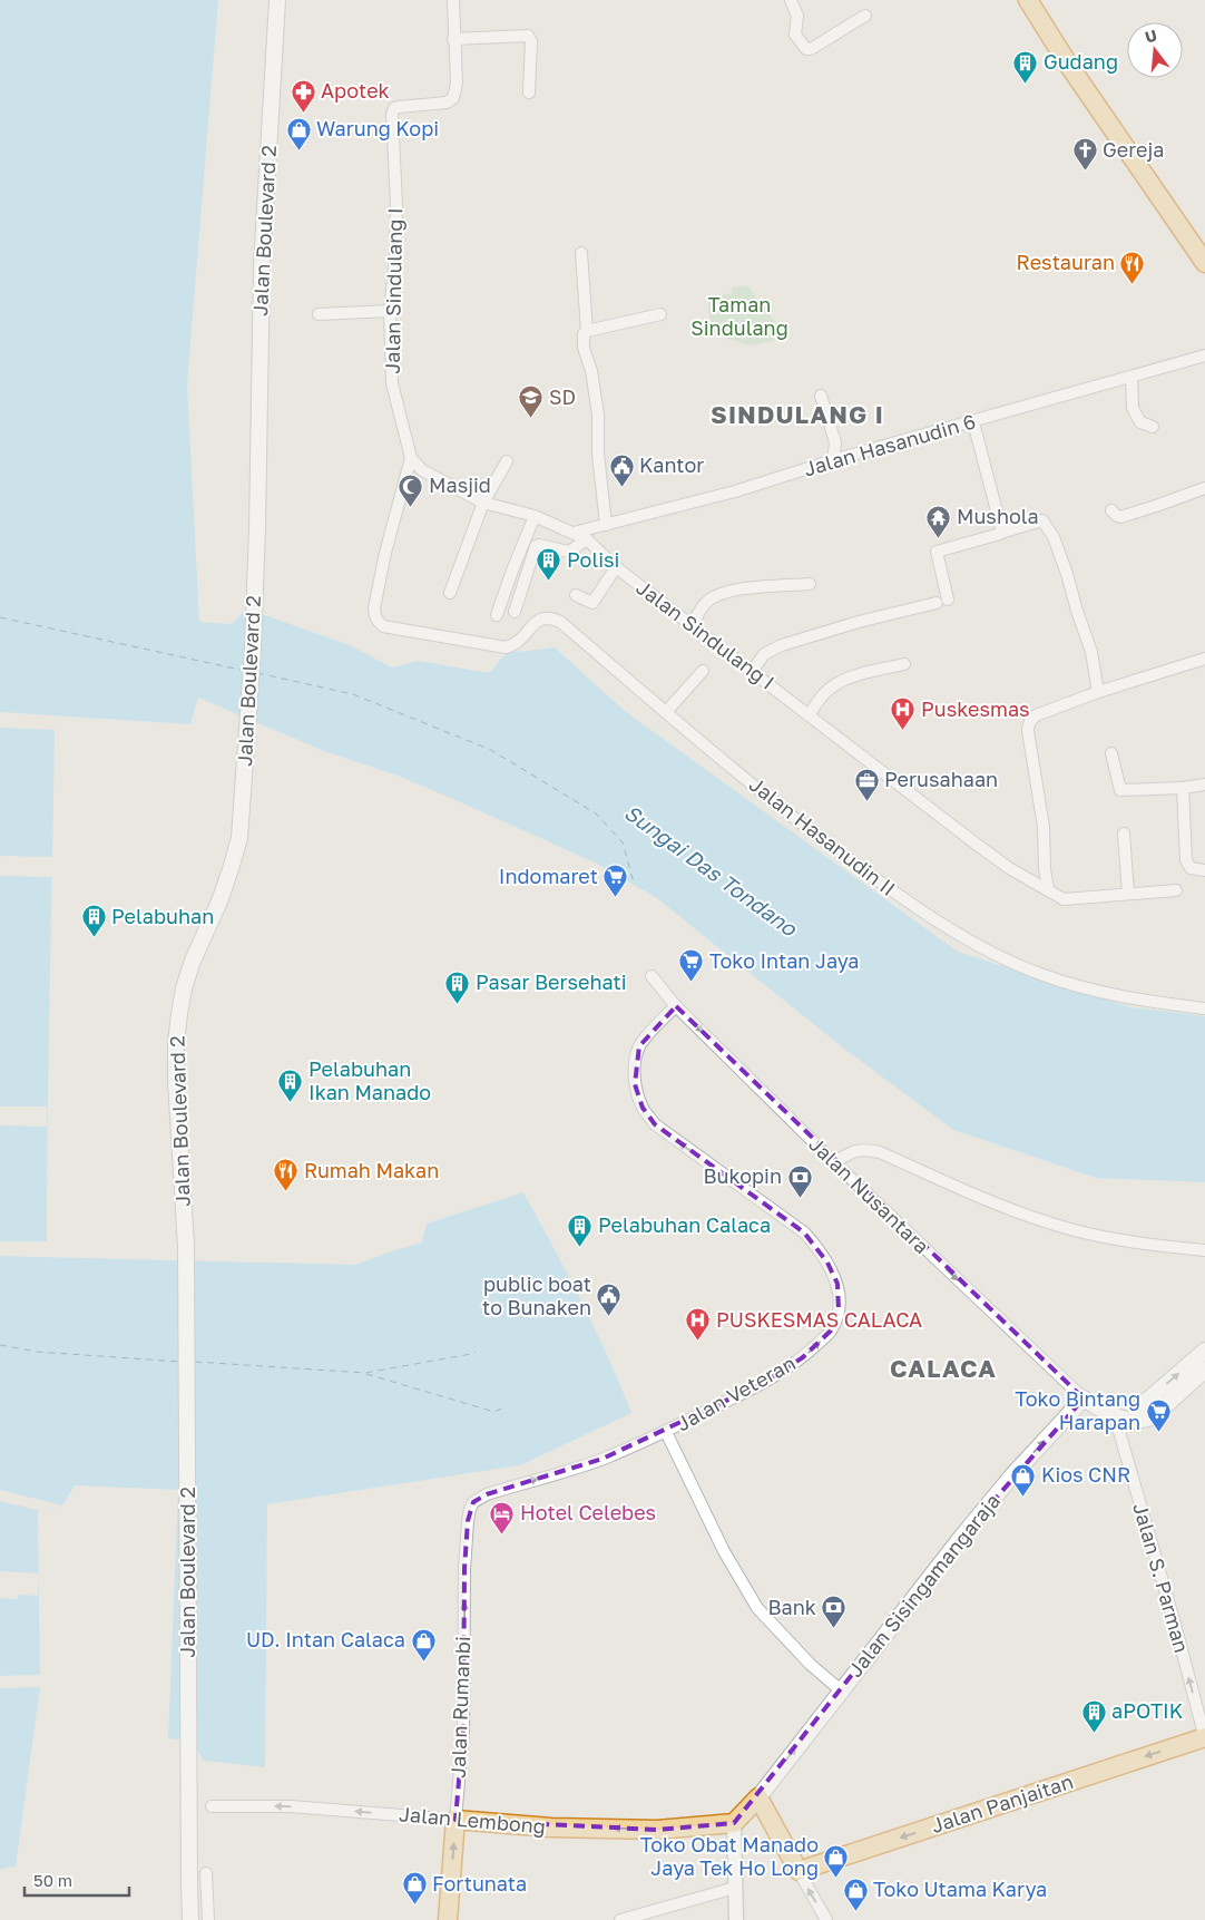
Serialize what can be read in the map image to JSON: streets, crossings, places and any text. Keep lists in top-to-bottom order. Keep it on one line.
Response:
{"streets":{"highway":["Jalan Sisingamangaraja","Jalan Rumanbi","Jalan Panjaitan","Jalan Lembong"],"main road":["Jalan Boulevard 2"],"street":["Jalan Sindulang I","Jalan Hasanudin 6","Jalan Hasanudin II","Jalan Nusantara","Jalan Veteran","Jalan S. Parman"]},"crossings":[["Jalan Sindulang I","Jalan Hasanudin 6"],["Jalan Sindulang I","Jalan Hasanudin II"],["Jalan Nusantara","Jalan Veteran"],["Jalan Nusantara","Jalan Sisingamangaraja"],["Jalan Veteran","Jalan Rumanbi"],["Jalan S. Parman","Jalan Panjaitan"],["Jalan Sisingamangaraja","Jalan Lembong"],["Jalan Rumanbi","Jalan Lembong"]],"one_way":["Jalan Nusantara","Jalan S. Parman","Jalan Sisingamangaraja","Jalan Rumanbi","Jalan Panjaitan","Jalan Lembong"],"districts":["SINDULANG I","CALACA"],"water":["Sungai Das Tondano"],"parks":["Taman Sindulang"],"places":{"building":["Gudang","Polisi","Pelabuhan","Pasar Bersehati","Pelabuhan Ikan Manado","Pelabuhan Calaca","aPOTIK"],"pharmacy":["Apotek"],"shop":["Warung Kopi","Kios CNR","UD. Intan Calaca","Toko Obat Manado Jaya Tek Ho Long","Fortunata","Toko Utama Karya"],"church":["Gereja"],"restaurant":["Restauran","Rumah Makan"],"school or university":["SD"],"public building":["Kantor","public boat to Bunaken"],"mosque":["Masjid"],"temple":["Mushola"],"hospital":["Puskesmas","PUSKESMAS CALACA"],"office":["Perusahaan"],"supermarket":["Indomaret","Toko Intan Jaya","Toko Bintang Harapan"],"bank":["Bukopin","Bank"],"hotel":["Hotel Celebes"]},"scale_bar":"50 m","north":"top"}
